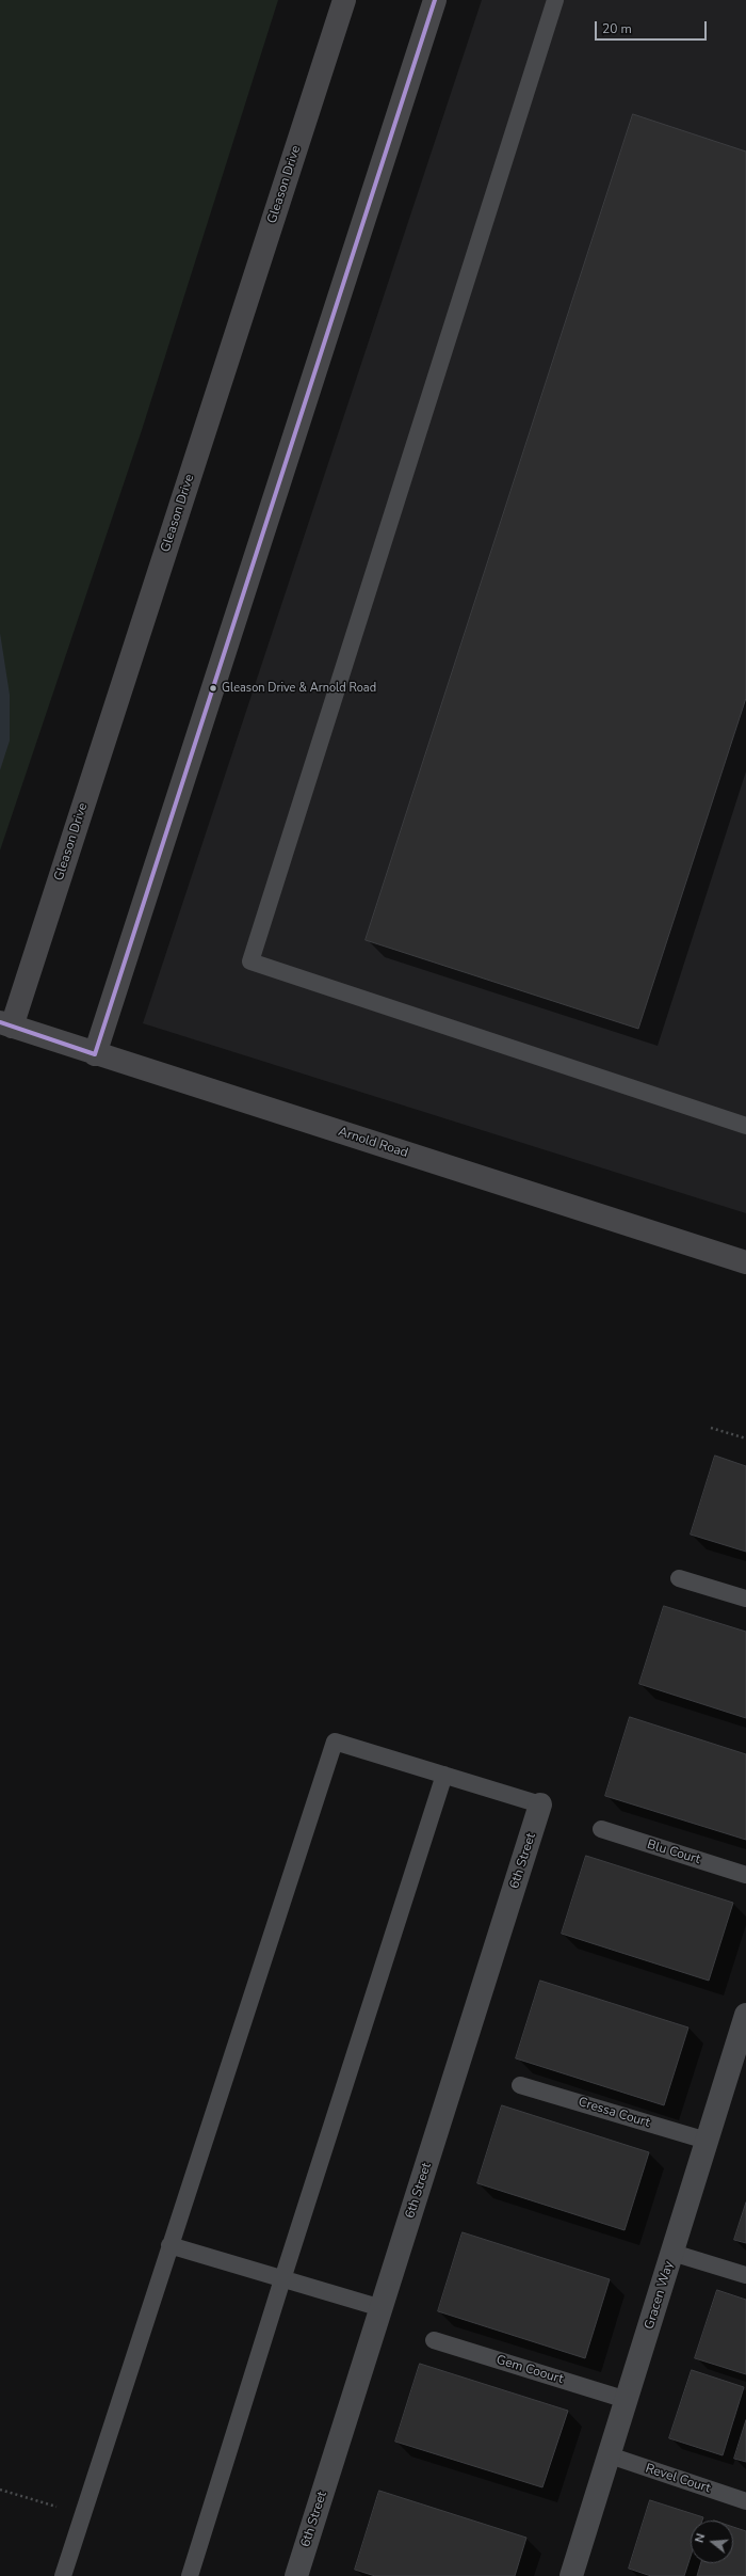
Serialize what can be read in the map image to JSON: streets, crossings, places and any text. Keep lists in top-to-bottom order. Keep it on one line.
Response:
{"streets":{"main road":["Gleason Drive","Arnold Road"],"street":["6th Street","Gracen Way"],"lane":["Blu Court","Cressa Court","Gem Coourt","Revel Court"]},"crossings":[["Gleason Drive","Arnold Road"],["Cressa Court","Gracen Way"],["Gracen Way","Gem Coourt"],["Gracen Way","Revel Court"]],"places":["Gleason Drive & Arnold Road"],"scale_bar":"20 m","north":"left"}
